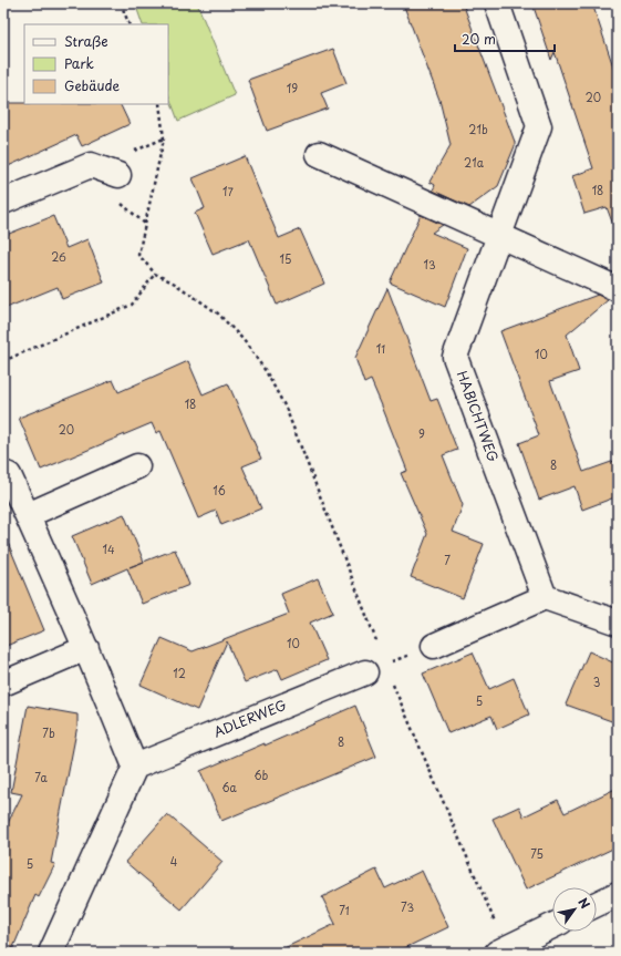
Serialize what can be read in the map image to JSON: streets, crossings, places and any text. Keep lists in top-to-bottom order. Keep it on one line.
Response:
{"streets":{"street":["HABICHTWEG","ADLERWEG"]},"house_numbers":["19","20","21b","21a","18","17","26","15","13","11","10","18","20","9","8","16","14","7","10","12","3","5","7b","8","6b","7a","6a","75","4","5","73","71"],"legend":["Straße","Park","Gebäude"],"scale_bar":"20 m","north":"top right"}
